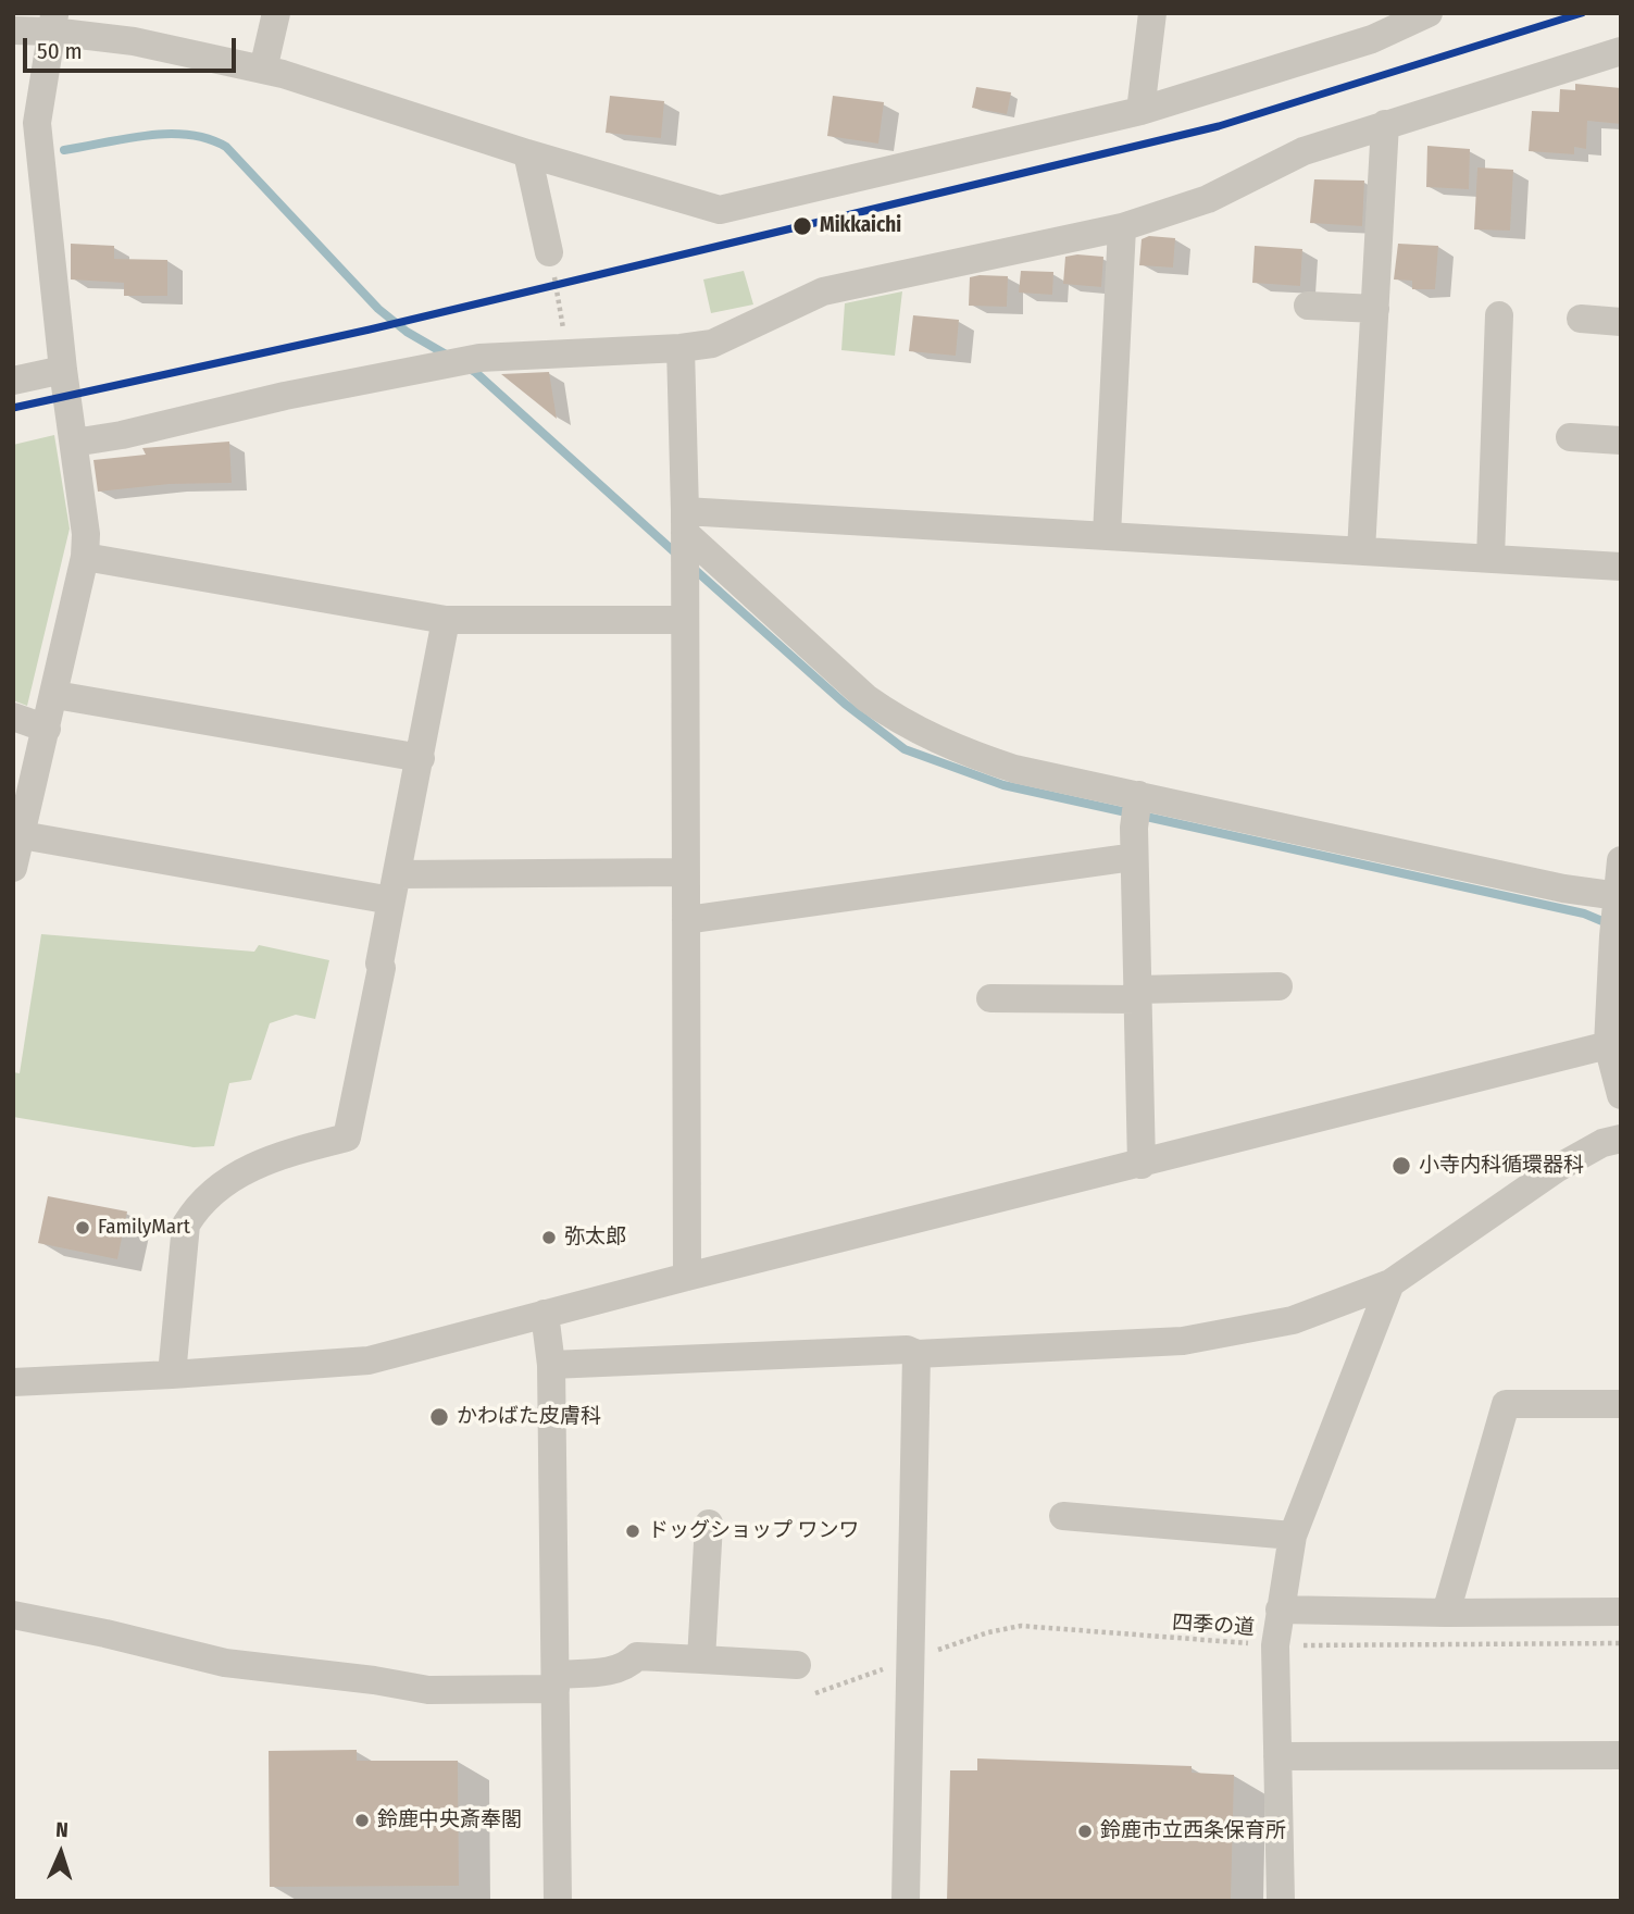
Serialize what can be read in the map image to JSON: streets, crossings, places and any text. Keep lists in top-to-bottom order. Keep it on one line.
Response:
{"streets":{"path":["四季の道"]},"places":["Mikkaichi","小寺内科循環器科","FamilyMart","弥太郎","かわばた皮膚科","ドッグショップ ワンワ","鈴鹿中央斎奉閣","鈴鹿市立西条保育所"],"scale_bar":"50 m","north":"top"}
